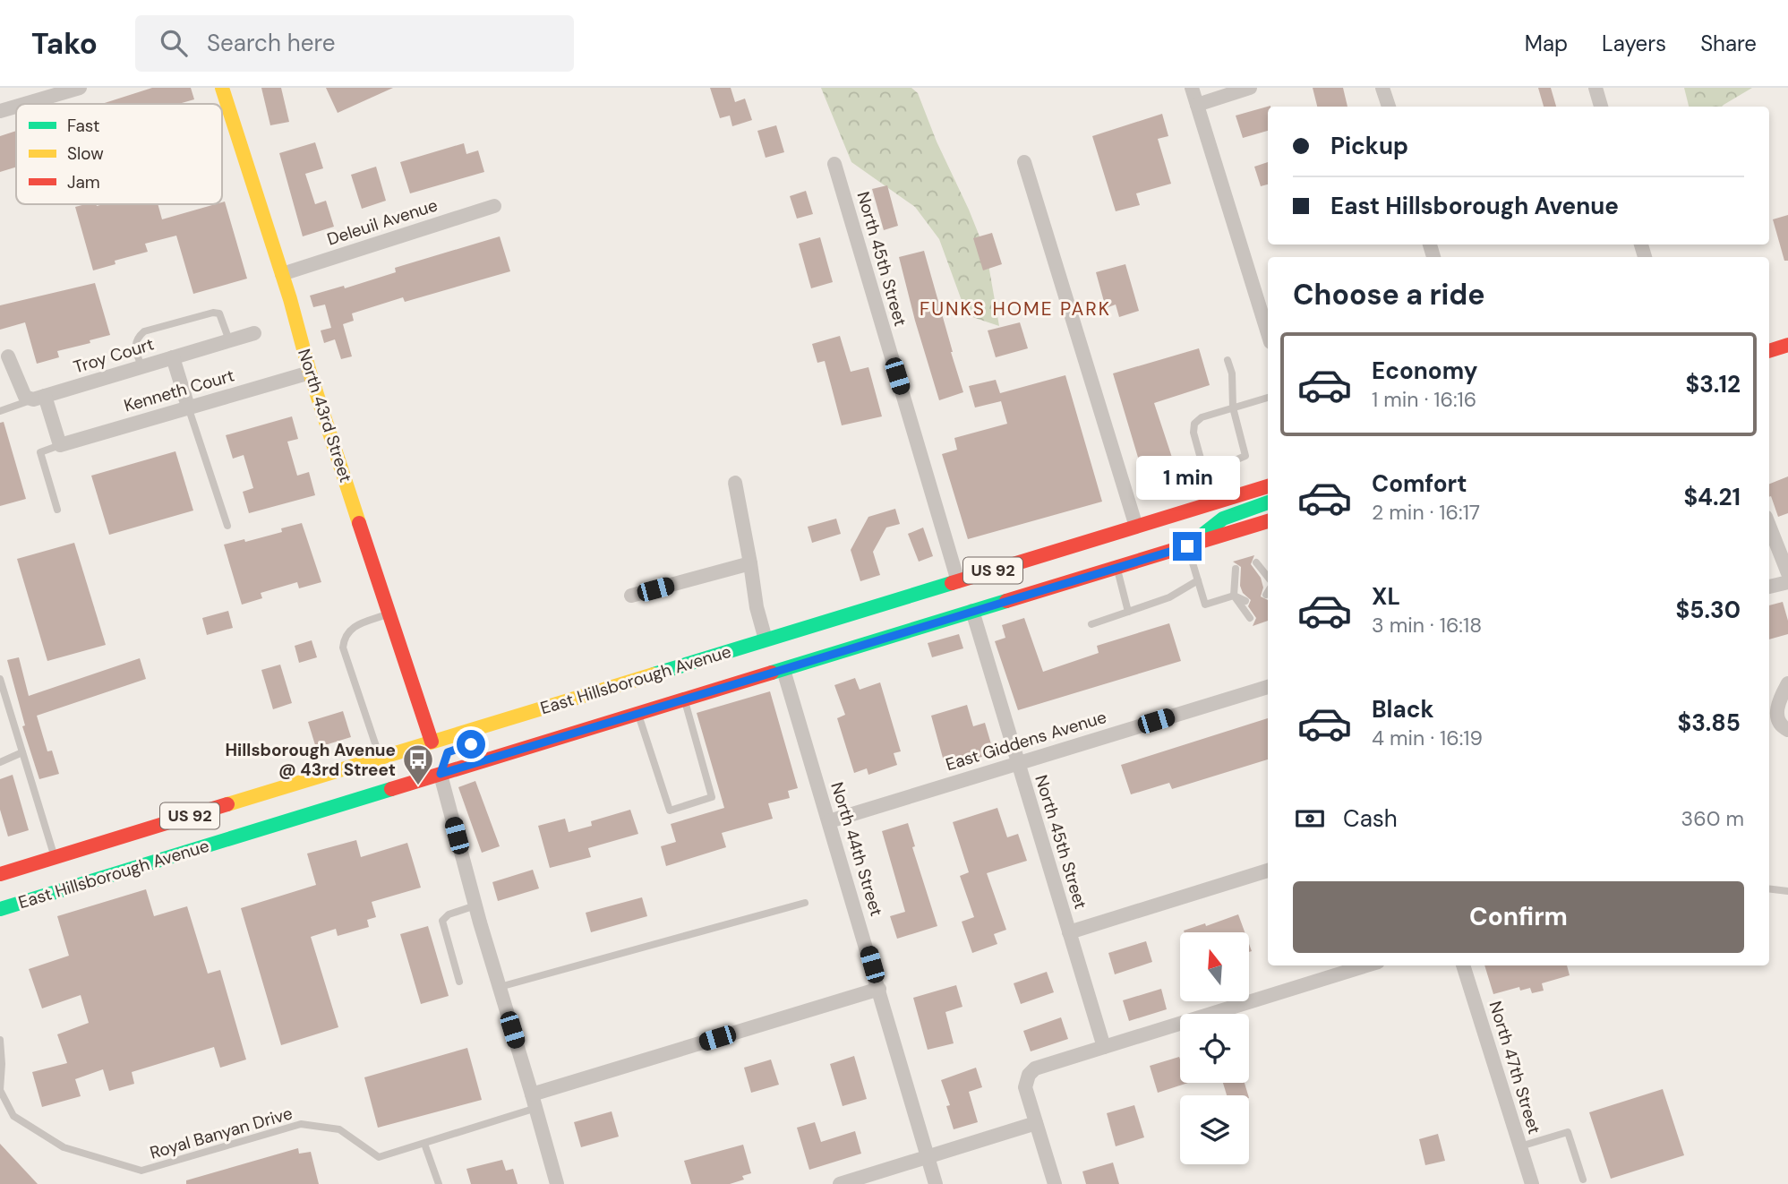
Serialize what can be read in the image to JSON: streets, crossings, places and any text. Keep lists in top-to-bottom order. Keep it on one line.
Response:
{"streets":{"main road":["North 43rd Street","US 92","East Hillsborough Avenue"],"street":["Deleuil Avenue","North 45th Street","Troy Court","Kenneth Court","East Giddens Avenue","North 44th Street","North 47th Street"],"lane":["Royal Banyan Drive"]},"crossings":[["Deleuil Avenue","North 43rd Street"],["North 45th Street","East Hillsborough Avenue"],["North 45th Street","East Giddens Avenue"],["Kenneth Court","North 43rd Street"],["North 43rd Street","East Hillsborough Avenue"],["East Hillsborough Avenue","North 44th Street"],["East Giddens Avenue","North 44th Street"]],"districts":["FUNKS HOME PARK"],"places":{"bus stop":["Hillsborough Avenue @ 43rd Street"]},"legend":["Fast","Slow","Jam"],"north":"top","page":{"header":"Tako","search":"Search here","nav":["Map","Layers","Share"],"banner":["Pickup","East Hillsborough Avenue"],"heading":"Choose a ride","list":[{"name":"Economy","note":"1 min · 16:16","value":"$3.12"},{"name":"Comfort","note":"2 min · 16:17","value":"$4.21"},{"name":"XL","note":"3 min · 16:18","value":"$5.30"},{"name":"Black","note":"4 min · 16:19","value":"$3.85"}],"bubble":"1 min","pay":["Cash","360 m"],"buttons":"Confirm"}}
